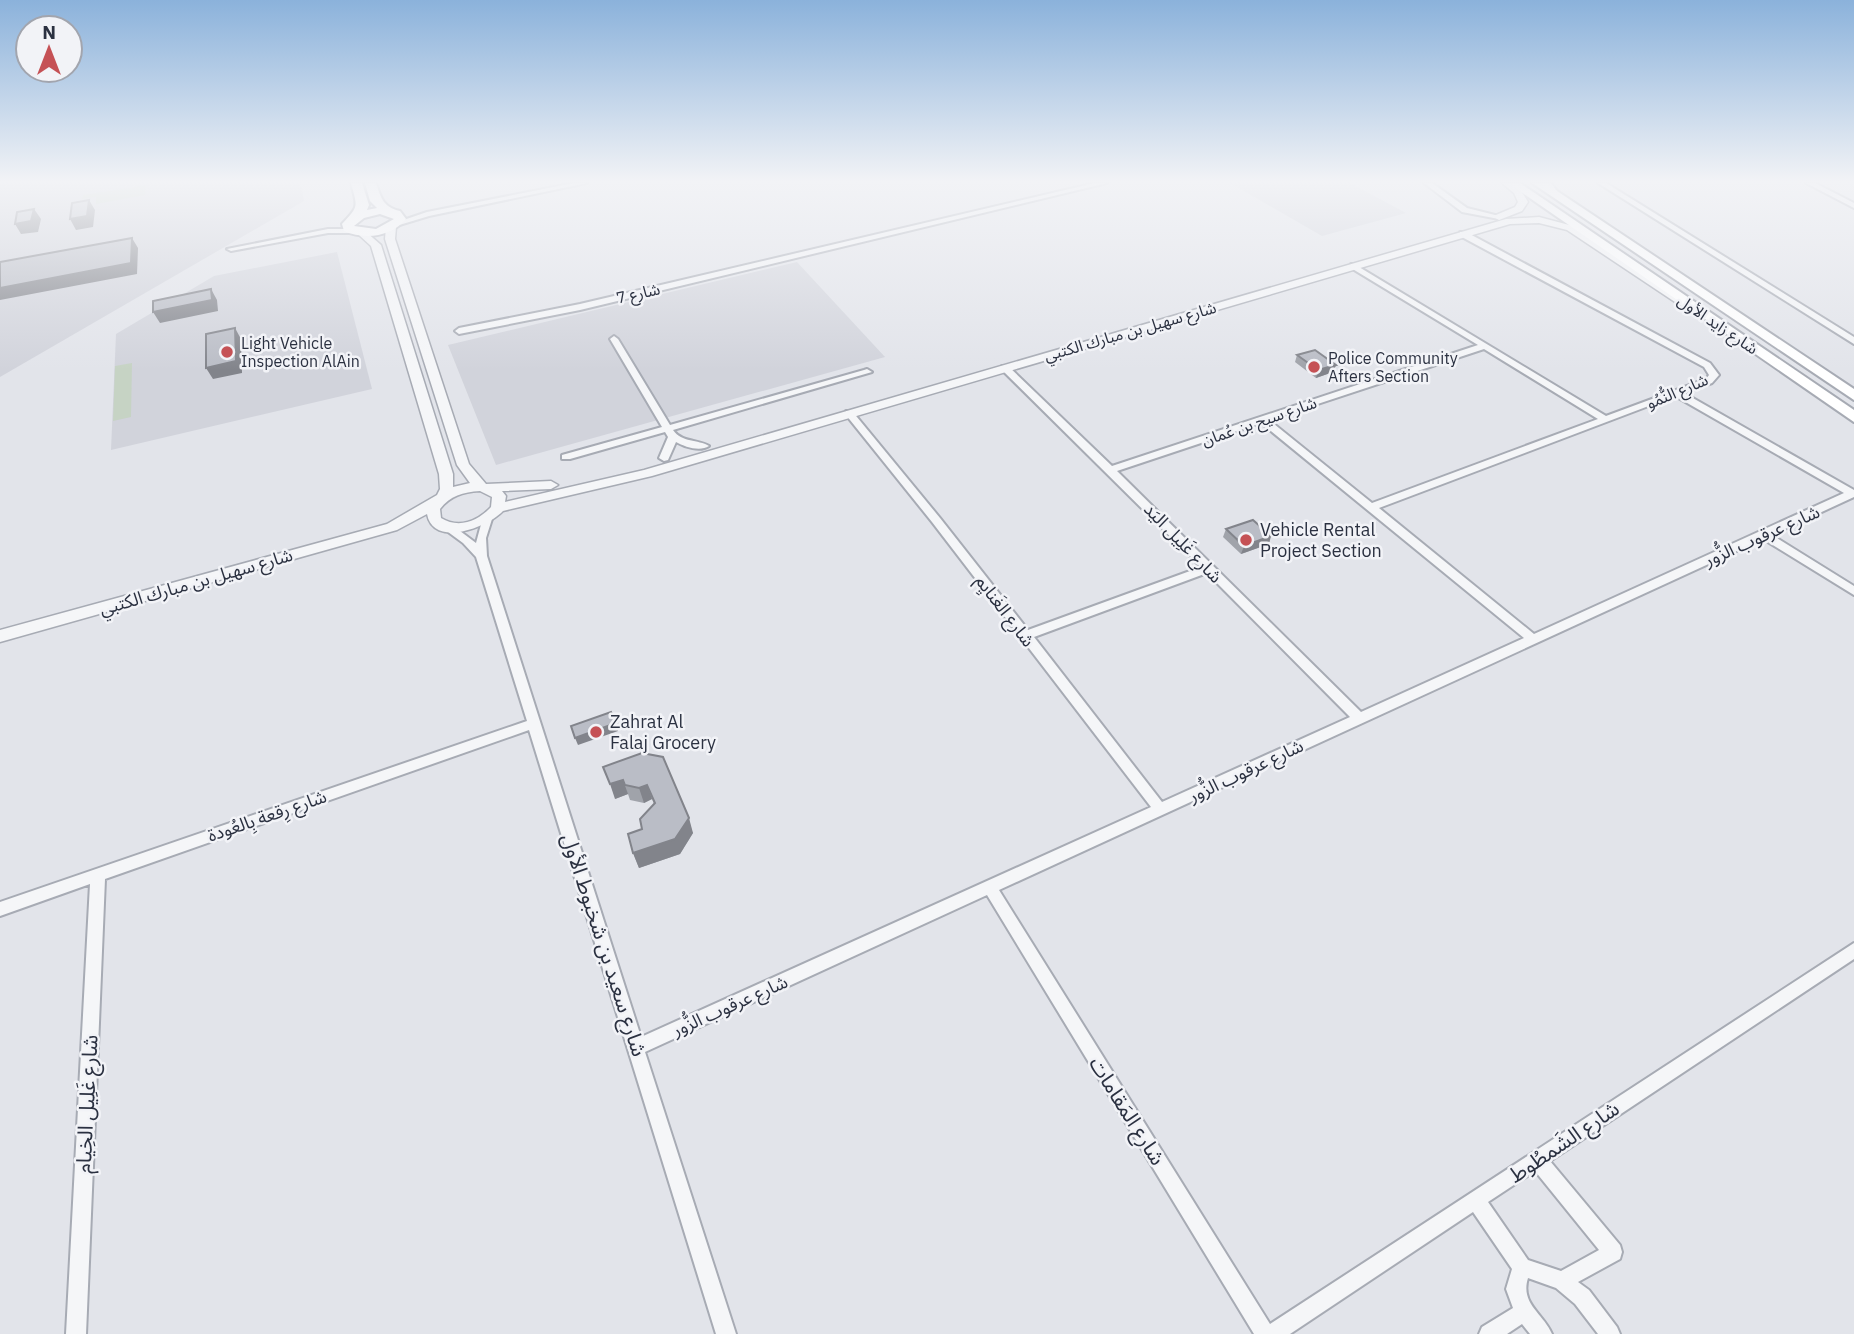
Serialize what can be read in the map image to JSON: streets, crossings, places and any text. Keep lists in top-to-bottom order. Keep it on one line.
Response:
{"streets":{"main road":["شارع زايد الأول"],"street":["شارع 7","شارع سهيل بن مبارك الكتبي","شارع النُّمُو","شارع سيح بن عُمان","شارع عرقوب الزُّور","شارع غَلِيل اليَد","شارع الغَنايِم","شارع رِقعة بِالعُودة","شارع سعيد بن شخبوط الأول","شارع غَلِيل الخِيام","شارع المَقامات","شارع الشَمطُوط"]},"crossings":[["شارع زايد الأول","شارع سهيل بن مبارك الكتبي"],["شارع سهيل بن مبارك الكتبي","شارع غَلِيل اليَد"],["شارع سهيل بن مبارك الكتبي","شارع الغَنايِم"],["شارع سهيل بن مبارك الكتبي","شارع سعيد بن شخبوط الأول"],["شارع سيح بن عُمان","شارع غَلِيل اليَد"],["شارع عرقوب الزُّور","شارع غَلِيل اليَد"],["شارع عرقوب الزُّور","شارع الغَنايِم"],["شارع عرقوب الزُّور","شارع سعيد بن شخبوط الأول"],["شارع عرقوب الزُّور","شارع المَقامات"],["شارع رِقعة بِالعُودة","شارع سعيد بن شخبوط الأول"],["شارع رِقعة بِالعُودة","شارع غَلِيل الخِيام"]],"places":["Light Vehicle Inspection AlAin","Police Community Afters Section","Vehicle Rental Project Section","Zahrat Al Falaj Grocery"],"north":"top"}
